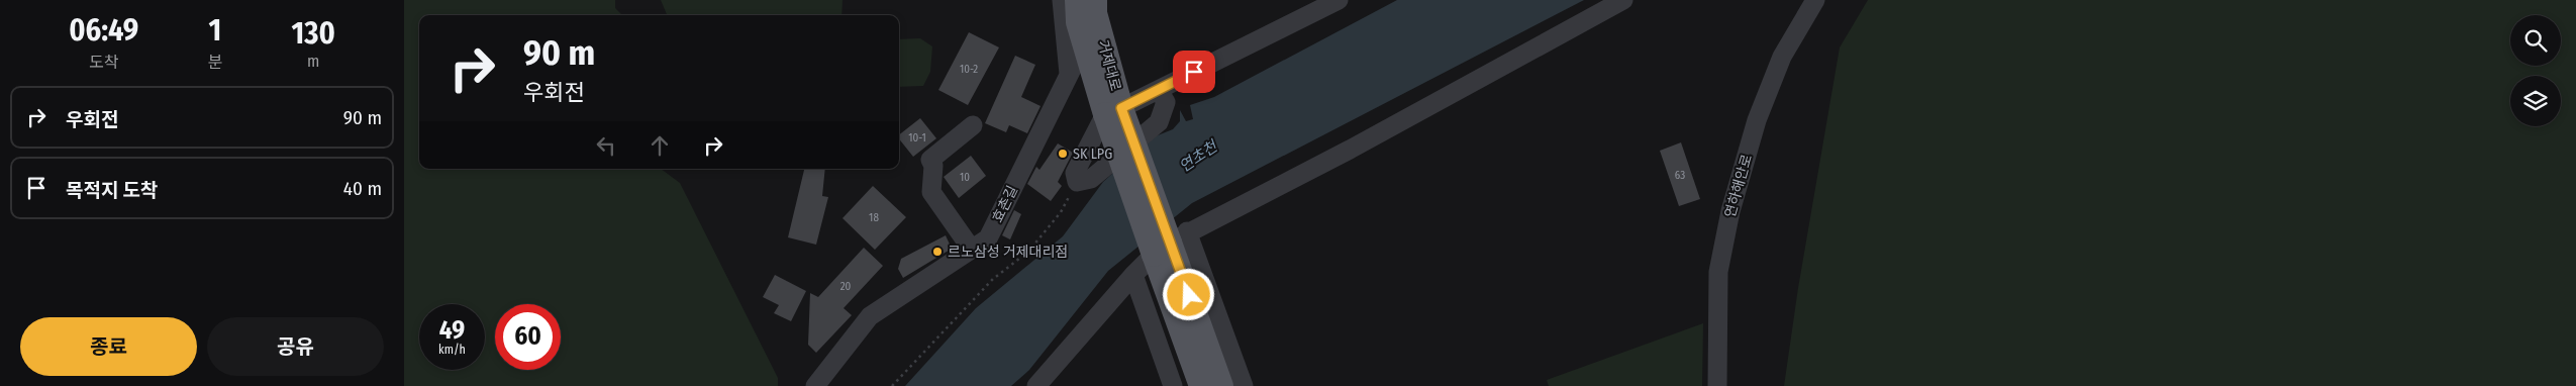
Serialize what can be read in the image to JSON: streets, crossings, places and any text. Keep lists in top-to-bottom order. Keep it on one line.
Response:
{"streets":{"main road":["거제대로"],"street":["연하해안로","효촌길"]},"crossings":[["거제대로","효촌길"]],"water":["연초천"],"places":["SK LPG","르노삼성 거제대리점"],"house_numbers":["10-2","10-1","63","10","18","20"],"page":{"eta":["06:49","도착","1","분","130","m"],"turn":["90 m","우회전"],"list":[{"name":"우회전","value":"90 m"},{"name":"목적지 도착","value":"40 m"}],"speed":"49 km/h","limit":"60","buttons":["종료","공유"]}}
